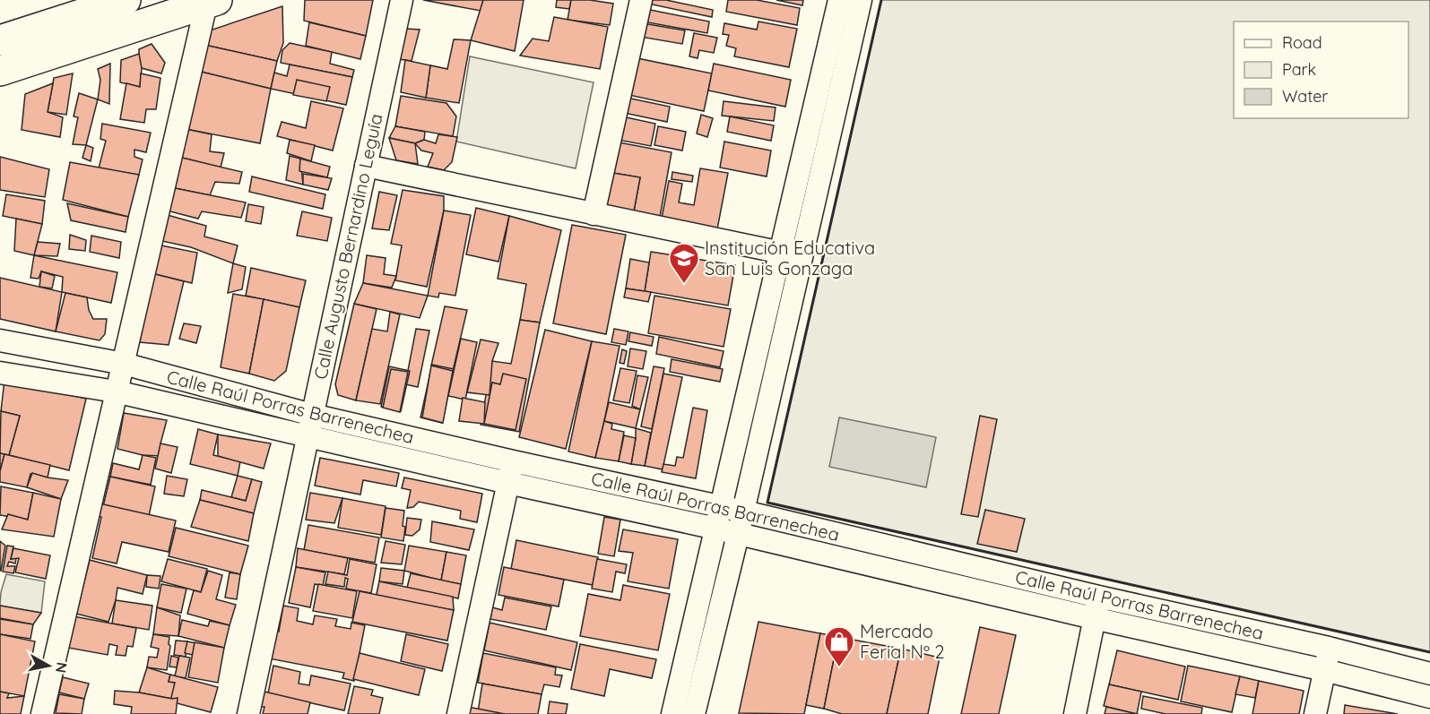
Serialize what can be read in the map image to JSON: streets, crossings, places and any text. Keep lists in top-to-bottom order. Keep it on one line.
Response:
{"streets":{"street":["Calle Augusto Bernardino Leguía","Calle Raúl Porras Barrenechea"]},"crossings":[["Calle Augusto Bernardino Leguía","Calle Raúl Porras Barrenechea"]],"places":{"school or university":["Institución Educativa San Luis Gonzaga"],"shop":["Mercado Ferial Nº 2"]},"legend":["Road","Park","Water"],"north":"right"}
